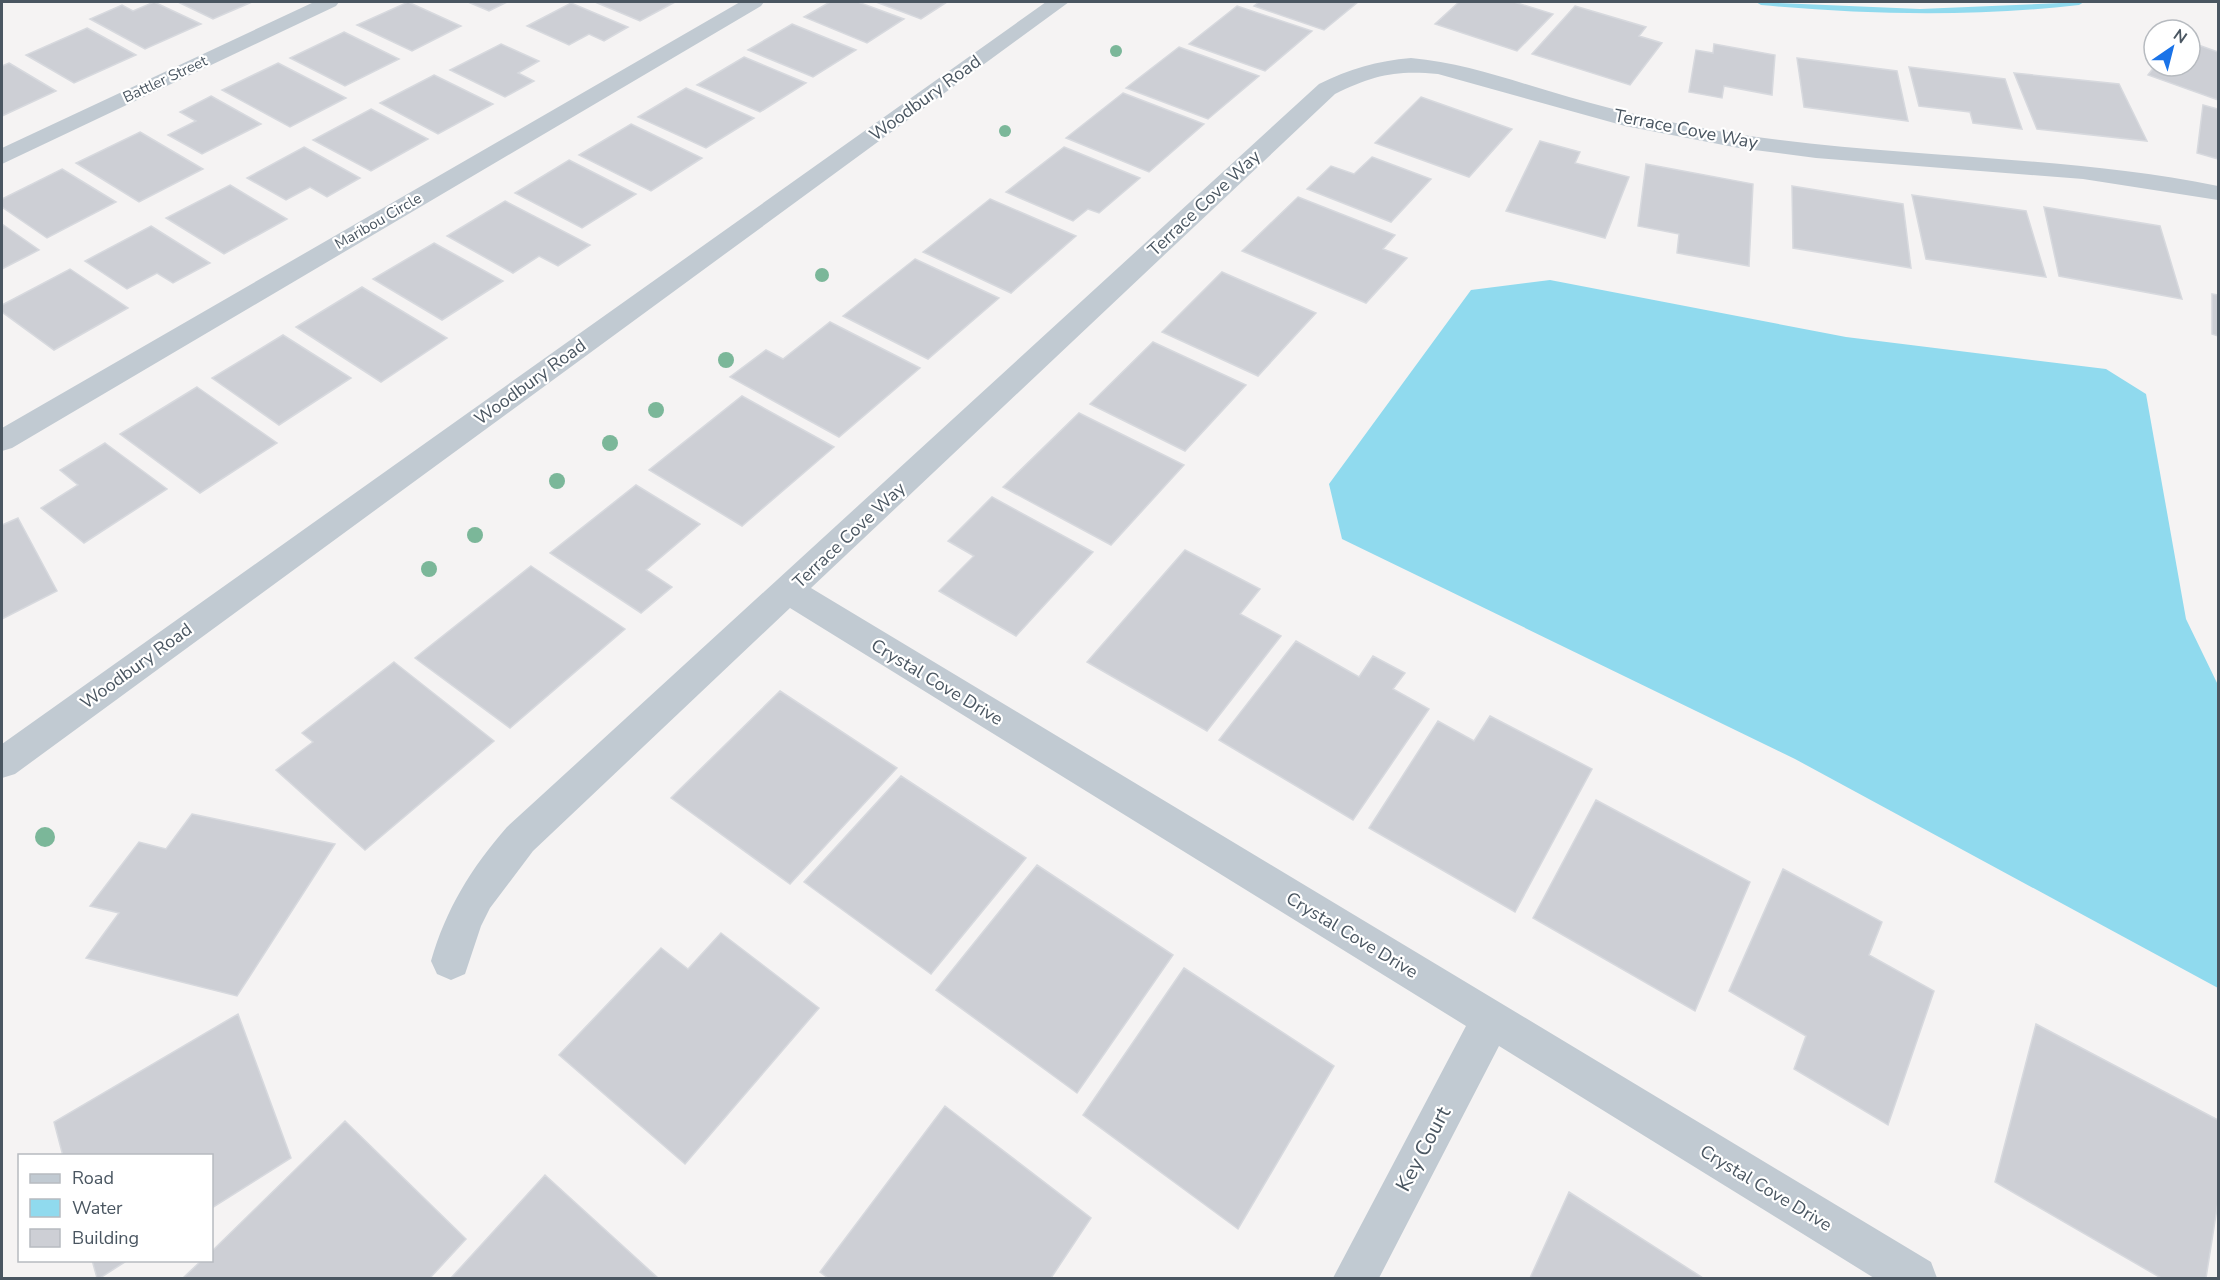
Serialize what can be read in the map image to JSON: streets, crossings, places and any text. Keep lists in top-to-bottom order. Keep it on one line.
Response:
{"streets":{"street":["Battler Street","Woodbury Road","Terrace Cove Way","Maribou Circle","Crystal Cove Drive","Key Court"]},"crossings":[["Terrace Cove Way","Crystal Cove Drive"],["Crystal Cove Drive","Key Court"]],"legend":["Road","Water","Building"],"north":"top right"}
